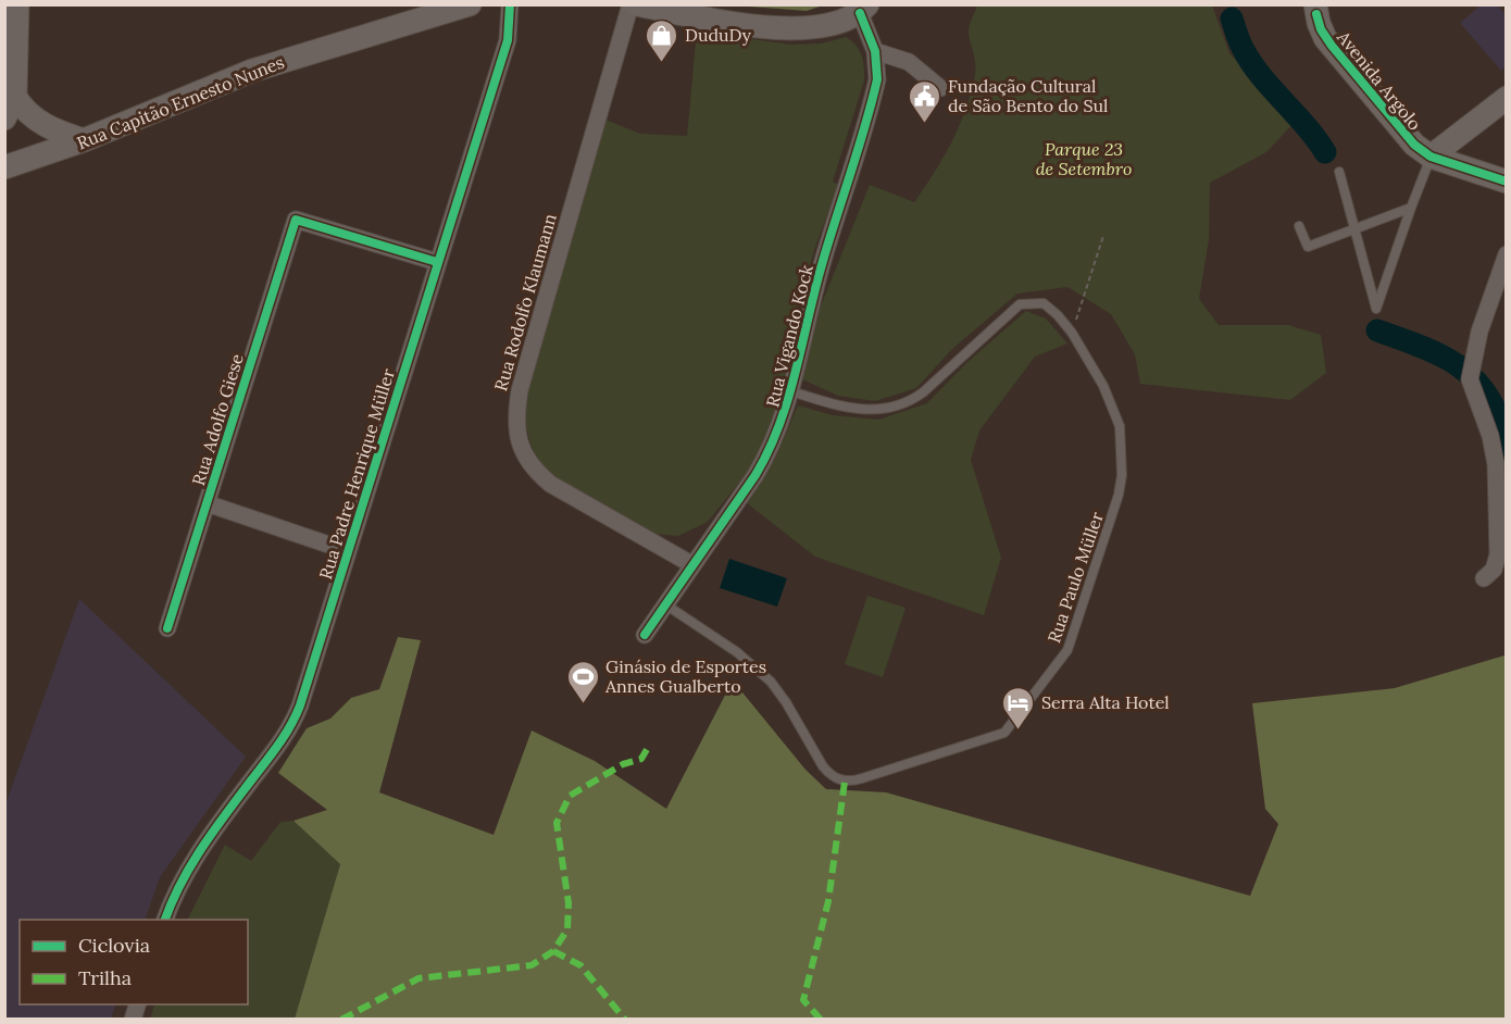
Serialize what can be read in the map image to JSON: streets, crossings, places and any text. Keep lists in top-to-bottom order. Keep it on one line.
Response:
{"streets":{"main road":["Avenida Argolo","Rua Capitão Ernesto Nunes"],"street":["Rua Rodolfo Klaumann","Rua Vigando Kock","Rua Adolfo Giese","Rua Padre Henrique Müller"],"lane":["Rua Paulo Müller"]},"crossings":[["Rua Rodolfo Klaumann","Rua Vigando Kock"],["Rua Vigando Kock","Rua Paulo Müller"],["Rua Adolfo Giese","Rua Padre Henrique Müller"]],"parks":["Parque 23 de Setembro"],"places":{"shop":["DuduDy"],"public building":["Fundação Cultural de São Bento do Sul"],"sports":["Ginásio de Esportes Annes Gualberto"],"hotel":["Serra Alta Hotel"]},"legend":["Ciclovia","Trilha"]}
